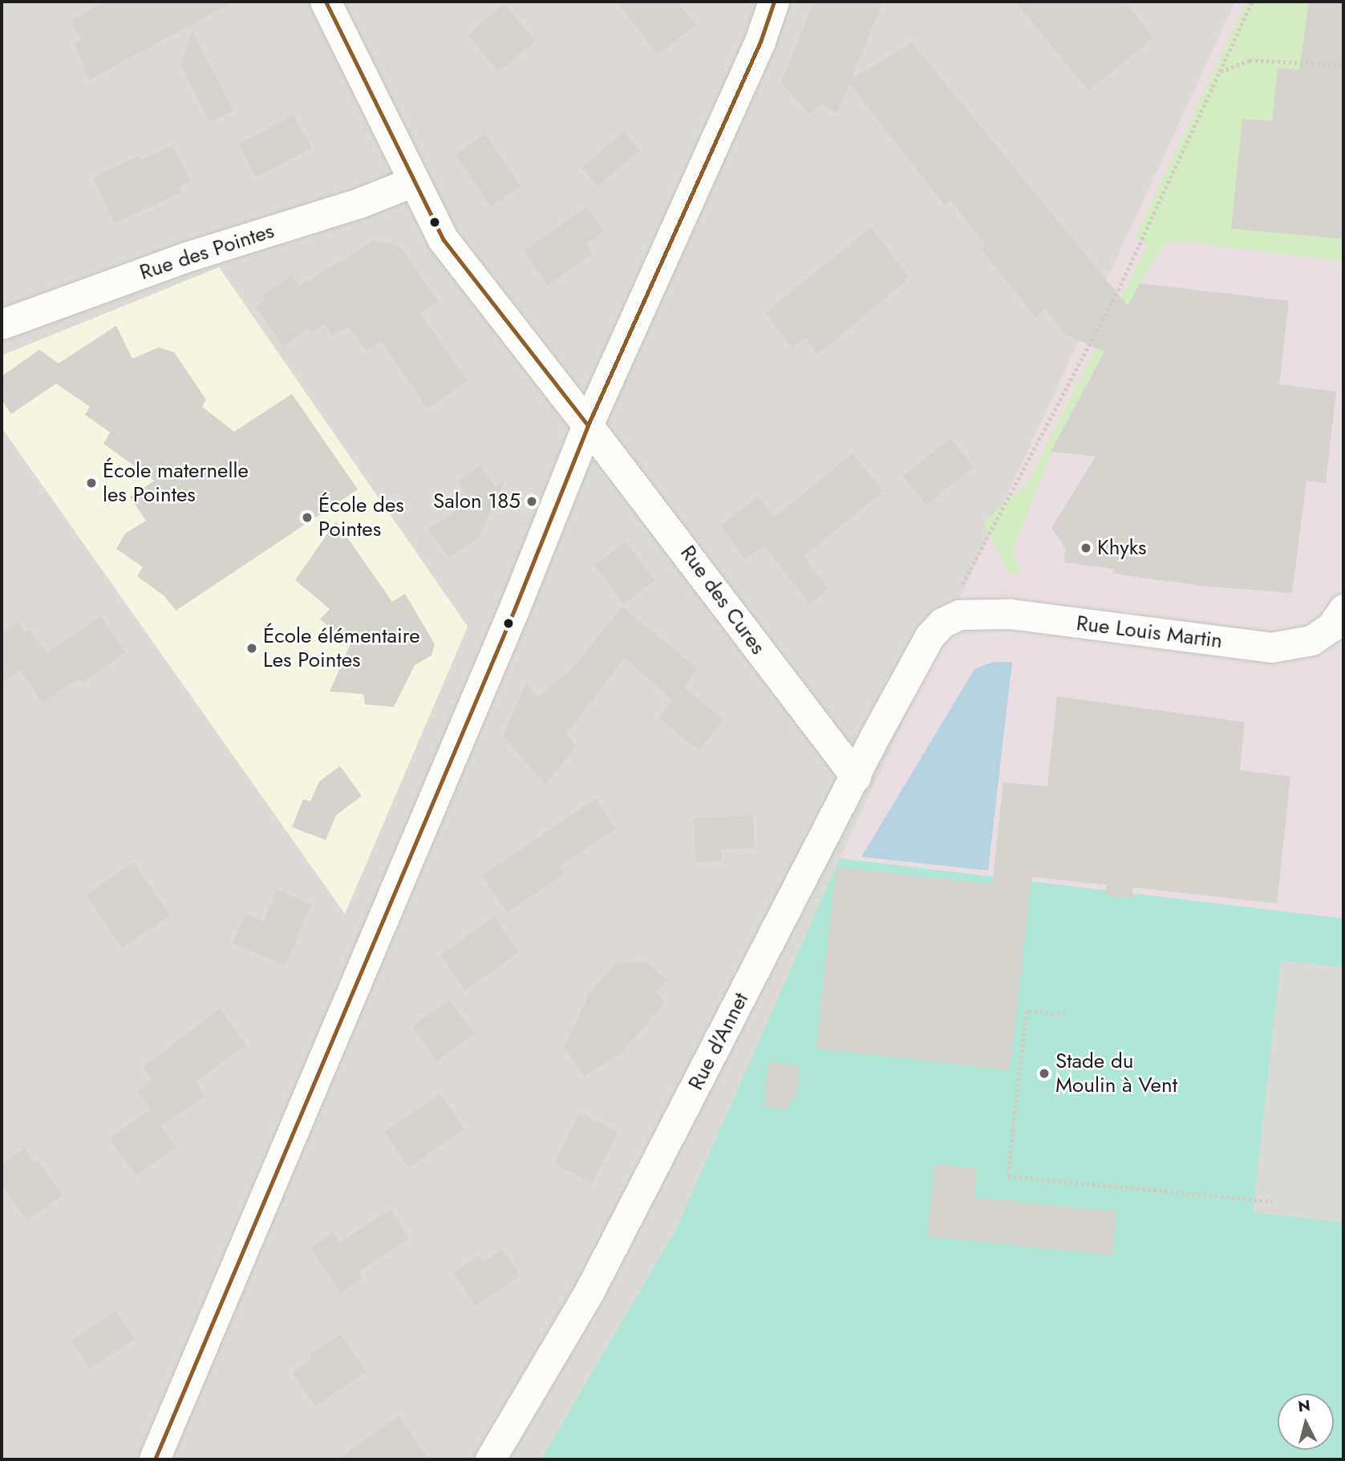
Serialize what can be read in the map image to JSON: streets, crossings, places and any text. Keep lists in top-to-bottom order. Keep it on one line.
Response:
{"streets":{"street":["Rue des Pointes","Rue des Cures","Rue Louis Martin","Rue d'Annet"]},"crossings":[["Rue des Cures","Rue d'Annet"],["Rue Louis Martin","Rue d'Annet"]],"places":["École maternelle les Pointes","Salon 185","École des Pointes","Khyks","École élémentaire Les Pointes","Stade du Moulin à Vent"],"north":"top"}
